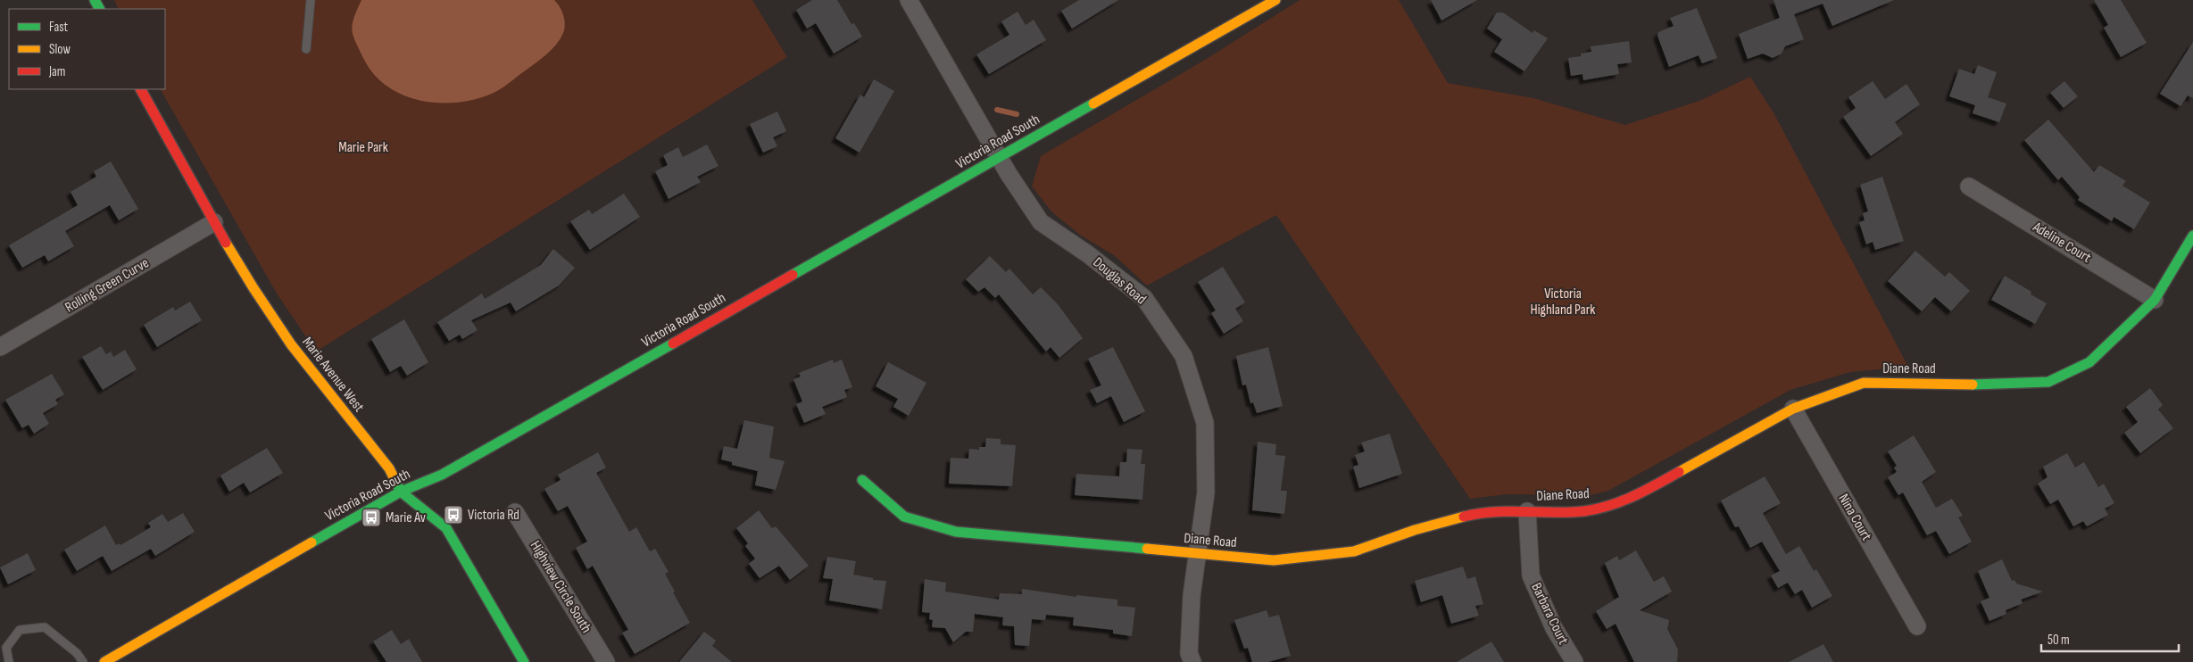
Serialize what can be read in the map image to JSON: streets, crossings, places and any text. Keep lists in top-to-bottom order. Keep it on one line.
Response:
{"streets":{"street":["Victoria Road South","Adeline Court","Douglas Road","Rolling Green Curve","Diane Road","Marie Avenue West","Nina Court","Highview Circle South","Barbara Court"]},"crossings":[["Victoria Road South","Douglas Road"],["Victoria Road South","Marie Avenue West"],["Adeline Court","Diane Road"],["Douglas Road","Diane Road"],["Rolling Green Curve","Marie Avenue West"],["Diane Road","Nina Court"],["Diane Road","Barbara Court"]],"parks":["Marie Park","Victoria Highland Park"],"places":{"bus stop":["Victoria Rd","Marie Av"]},"legend":["Fast","Slow","Jam"],"scale_bar":"50 m"}
